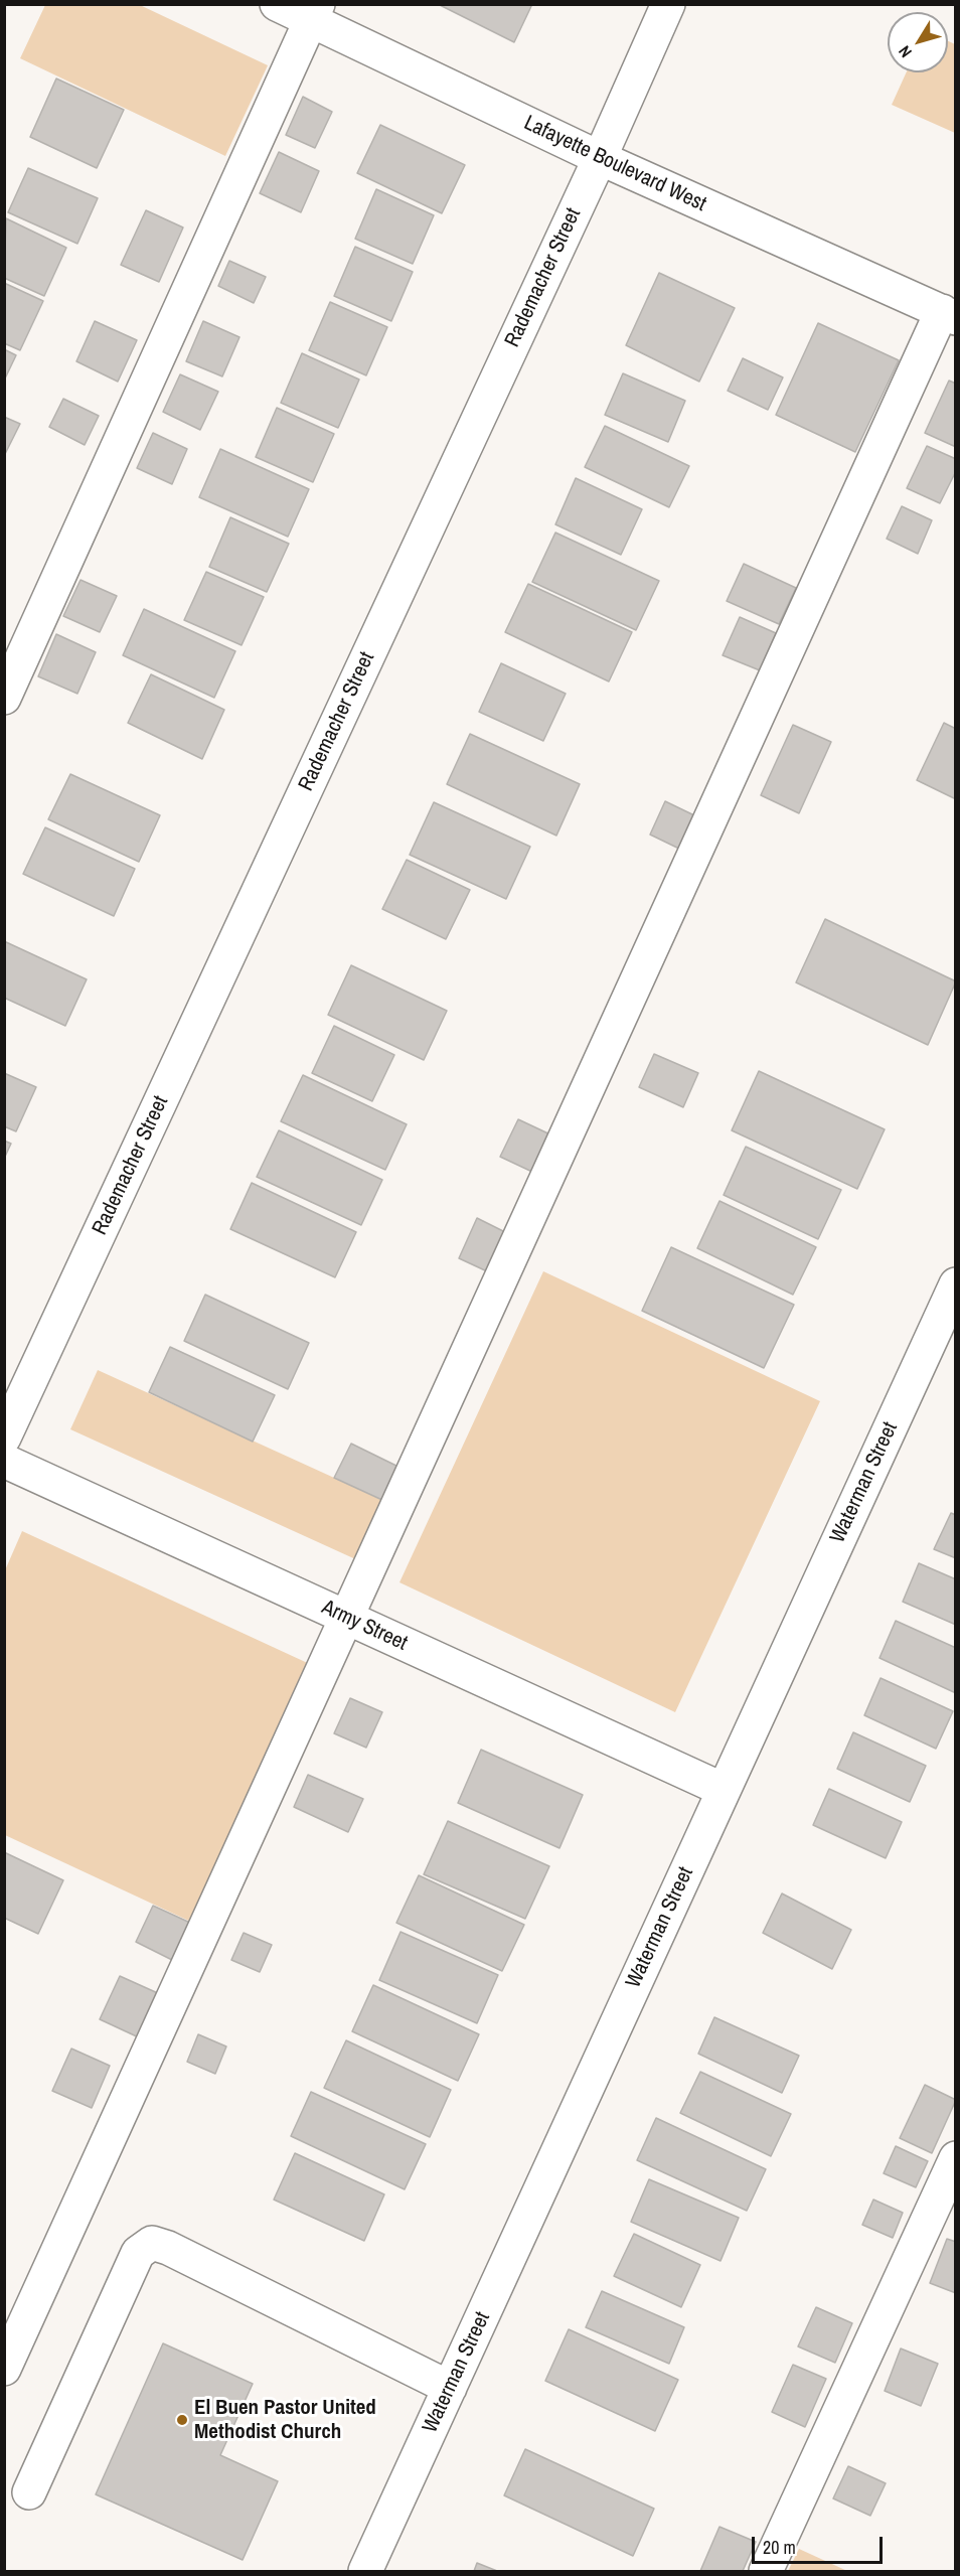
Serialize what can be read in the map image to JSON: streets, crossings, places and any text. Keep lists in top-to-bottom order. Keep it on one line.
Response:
{"streets":{"street":["Lafayette Boulevard West","Rademacher Street","Waterman Street","Army Street"]},"crossings":[["Lafayette Boulevard West","Rademacher Street"],["Waterman Street","Army Street"]],"places":["El Buen Pastor United Methodist Church"],"scale_bar":"20 m","north":"bottom left"}
